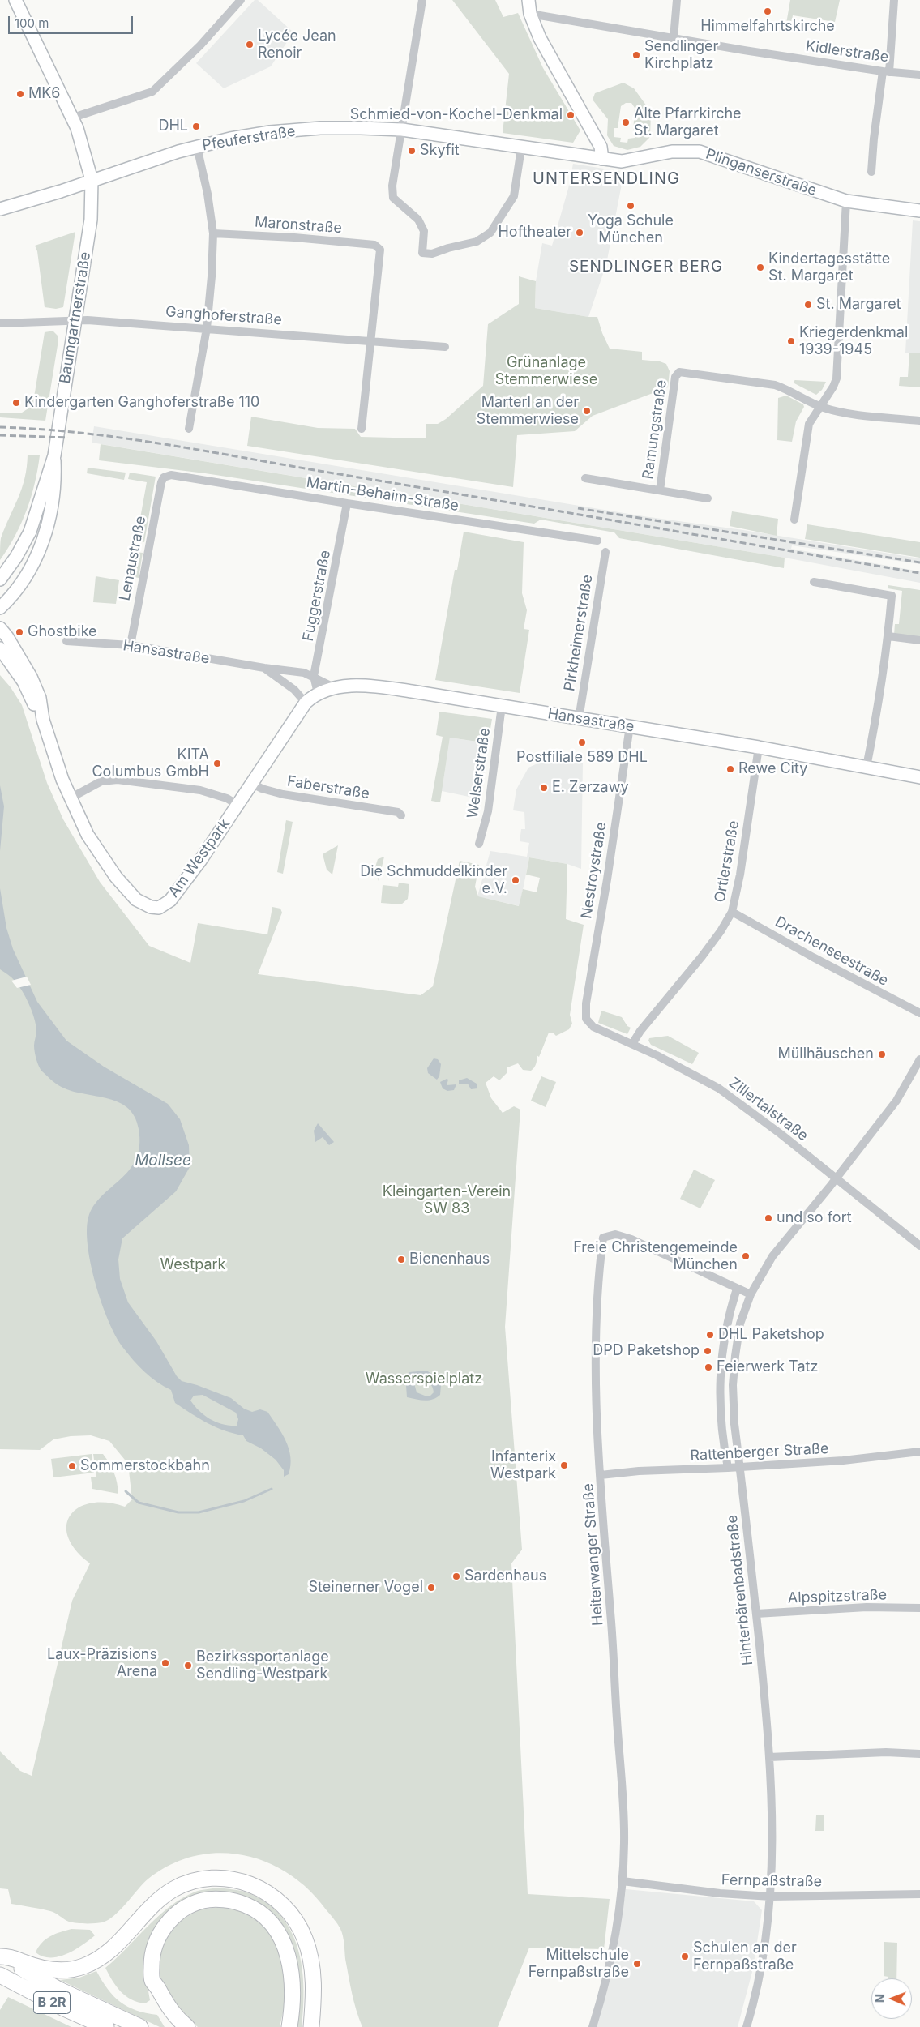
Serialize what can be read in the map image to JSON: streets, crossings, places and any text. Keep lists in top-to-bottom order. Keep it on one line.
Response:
{"streets":{"highway":["B 2R"],"main road":["Pfeuferstraße","Plinganserstraße","Baumgartnerstraße","Hansastraße","Am Westpark"],"street":["Kidlerstraße","Maronstraße","Ganghoferstraße","Ramungstraße","Martin-Behaim-Straße","Lenaustraße","Fuggerstraße","Pirkheimerstraße","Welserstraße","Faberstraße","Ortlerstraße","Nestroystraße","Drachenseestraße","Zillertalstraße","Rattenberger Straße","Heiterwanger Straße","Hinterbärenbadstraße","Alpspitzstraße","Fernpaßstraße"]},"crossings":[["Pfeuferstraße","Plinganserstraße"],["Pfeuferstraße","Baumgartnerstraße"],["Maronstraße","Ganghoferstraße"],["Ganghoferstraße","Baumgartnerstraße"],["Martin-Behaim-Straße","Lenaustraße"],["Martin-Behaim-Straße","Fuggerstraße"],["Lenaustraße","Hansastraße"],["Fuggerstraße","Hansastraße"],["Fuggerstraße","Am Westpark"],["Pirkheimerstraße","Hansastraße"],["Hansastraße","Welserstraße"],["Hansastraße","Am Westpark"],["Hansastraße","Ortlerstraße"],["Hansastraße","Nestroystraße"],["Faberstraße","Am Westpark"],["Ortlerstraße","Drachenseestraße"],["Ortlerstraße","Zillertalstraße"],["Nestroystraße","Zillertalstraße"],["Zillertalstraße","Hinterbärenbadstraße"],["Rattenberger Straße","Heiterwanger Straße"],["Rattenberger Straße","Hinterbärenbadstraße"],["Heiterwanger Straße","Hinterbärenbadstraße"],["Heiterwanger Straße","Fernpaßstraße"],["Hinterbärenbadstraße","Alpspitzstraße"],["Hinterbärenbadstraße","Fernpaßstraße"]],"districts":["UNTERSENDLING","SENDLINGER BERG"],"water":["Mollsee"],"parks":["Grünanlage Stemmerwiese","Kleingarten-Verein SW 83","Westpark","Wasserspielplatz"],"places":["Himmelfahrtskirche","Lycée Jean Renoir","Sendlinger Kirchplatz","MK6","Schmied-von-Kochel-Denkmal","Alte Pfarrkirche St. Margaret","DHL","Skyfit","Yoga Schule München","Hoftheater","Kindertagesstätte St. Margaret","St. Margaret","Kriegerdenkmal 1939-1945","Kindergarten Ganghoferstraße 110","Marterl an der Stemmerwiese","Ghostbike","Postfiliale 589 DHL","KITA Columbus GmbH","Rewe City","E. Zerzawy","Die Schmuddelkinder e.V.","Müllhäuschen","und so fort","Freie Christengemeinde München","Bienenhaus","DHL Paketshop","DPD Paketshop","Feierwerk Tatz","Infanterix Westpark","Sommerstockbahn","Sardenhaus","Steinerner Vogel","Laux-Präzisions Arena","Bezirkssportanlage Sendling-Westpark","Schulen an der Fernpaßstraße","Mittelschule Fernpaßstraße"],"scale_bar":"100 m","north":"left"}
